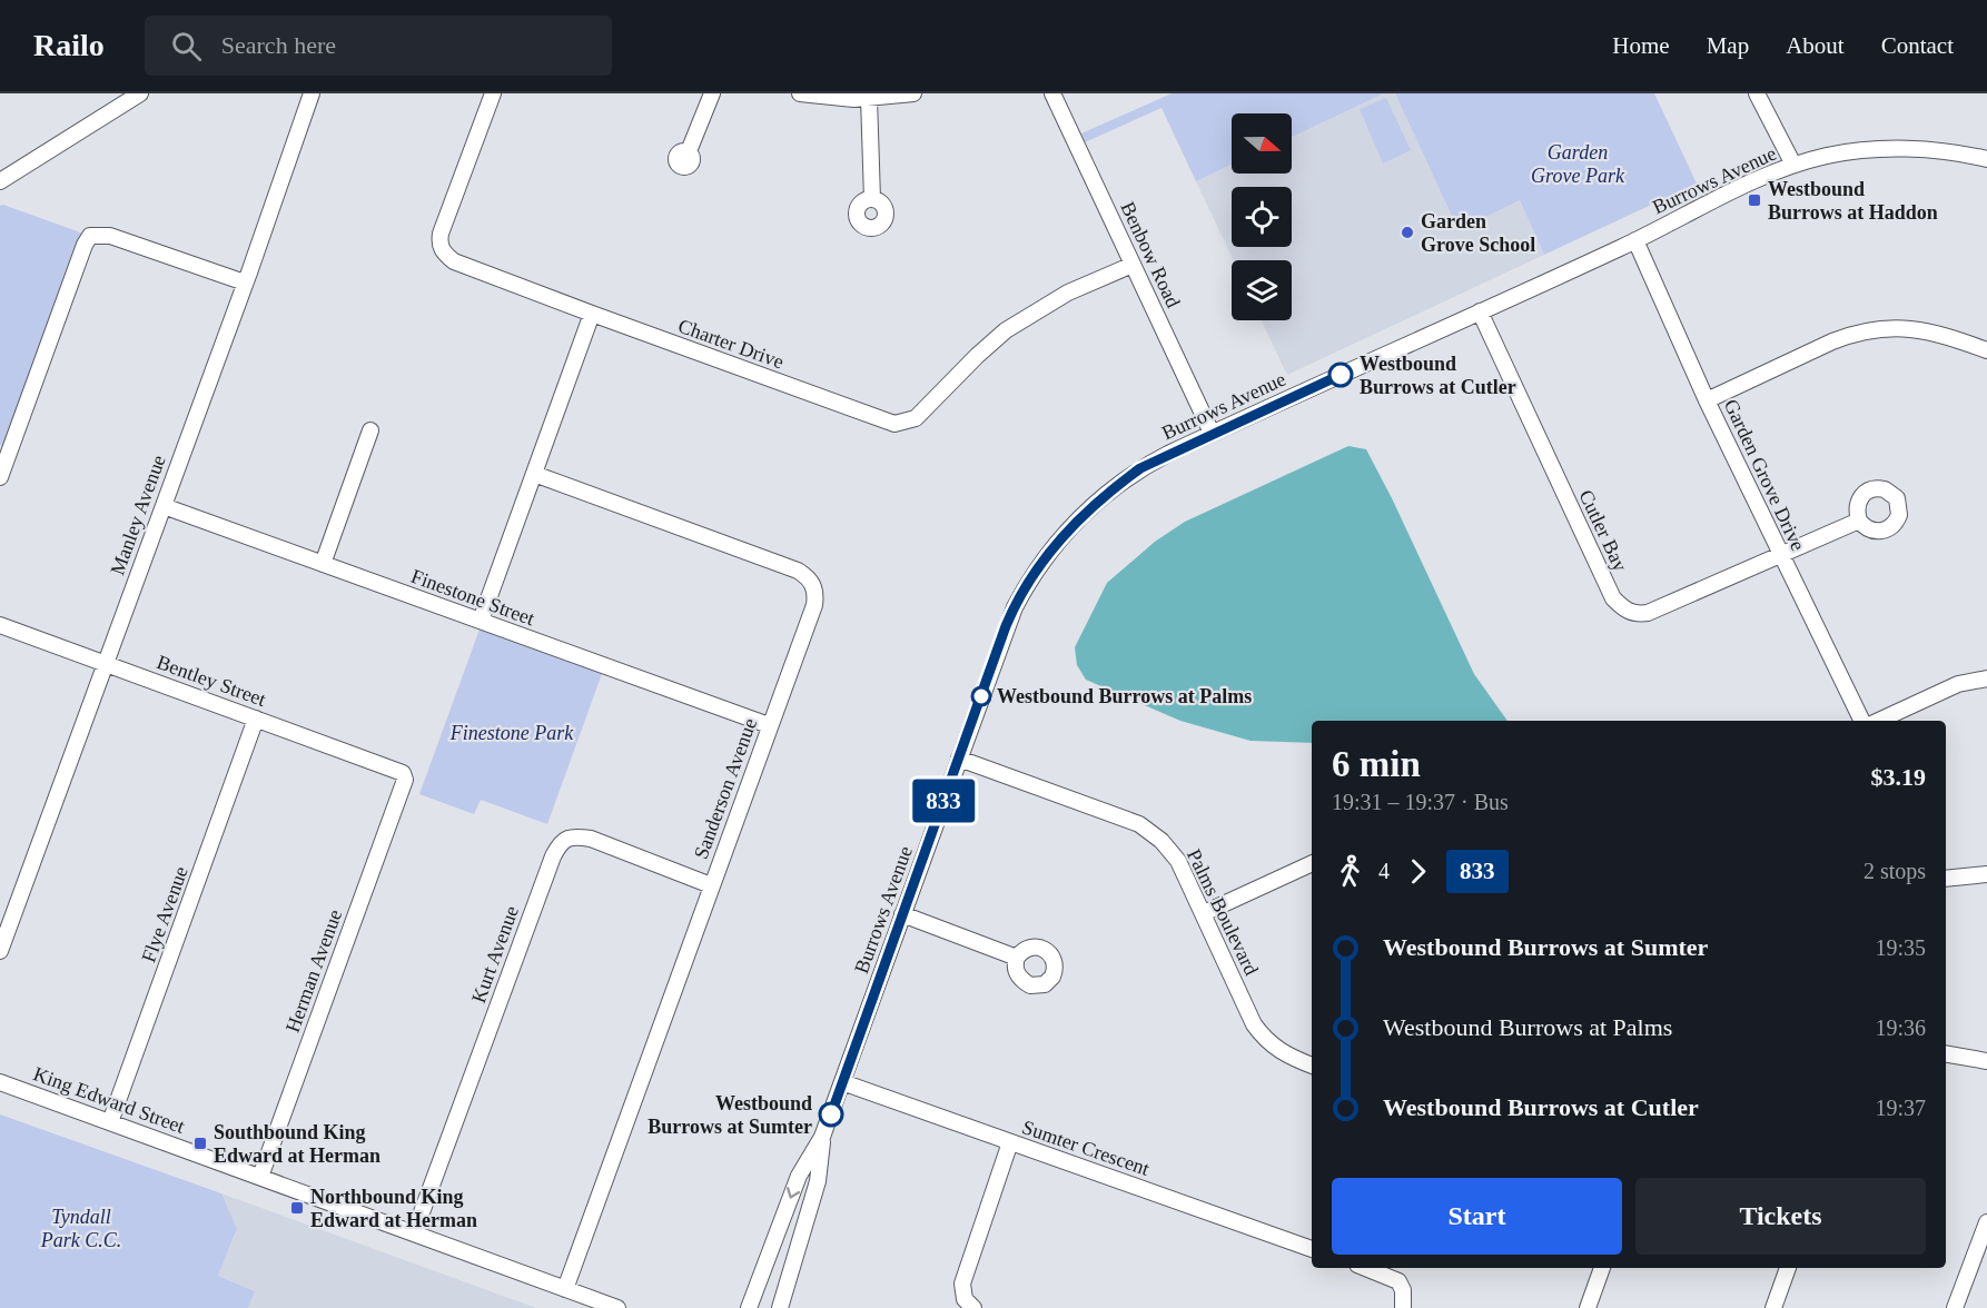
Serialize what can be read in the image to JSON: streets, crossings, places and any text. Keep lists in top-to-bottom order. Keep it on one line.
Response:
{"streets":{"street":["Burrows Avenue","Benbow Road","Charter Drive","Garden Grove Drive","Manley Avenue","Cutler Bay","Finestone Street","Bentley Street","Sanderson Avenue","Palms Boulevard","Flye Avenue","Kurt Avenue","Herman Avenue","King Edward Street","Sumter Crescent"]},"crossings":[["Burrows Avenue","Benbow Road"],["Burrows Avenue","Garden Grove Drive"],["Burrows Avenue","Cutler Bay"],["Burrows Avenue","Palms Boulevard"],["Burrows Avenue","Sumter Crescent"],["Benbow Road","Charter Drive"],["Garden Grove Drive","Cutler Bay"],["Manley Avenue","Finestone Street"],["Manley Avenue","Bentley Street"],["Finestone Street","Sanderson Avenue"],["Bentley Street","Flye Avenue"],["Bentley Street","Herman Avenue"],["Sanderson Avenue","Kurt Avenue"],["Sanderson Avenue","King Edward Street"],["Flye Avenue","King Edward Street"],["Kurt Avenue","King Edward Street"],["Herman Avenue","King Edward Street"]],"parks":["Garden Grove Park","Finestone Park","Tyndall Park C.C."],"places":{"transit":["Westbound Burrows at Haddon","Southbound King Edward at Herman","Northbound King Edward at Herman"],"other":["Garden Grove School","Westbound Burrows at Cutler","Westbound Burrows at Palms","Westbound Burrows at Sumter"]},"lines":["bus line 833"],"north":"right","page":{"header":"Railo","search":"Search here","nav":["Home","Map","About","Contact"],"on_map":"833","heading":["6 min","19:31 – 19:37 · Bus","$3.19"],"legs":["4","833","2 stops"],"list":[{"name":"Westbound Burrows at Sumter","value":"19:35"},{"name":"Westbound Burrows at Palms","value":"19:36"},{"name":"Westbound Burrows at Cutler","value":"19:37"}],"buttons":["Start","Tickets"]}}
